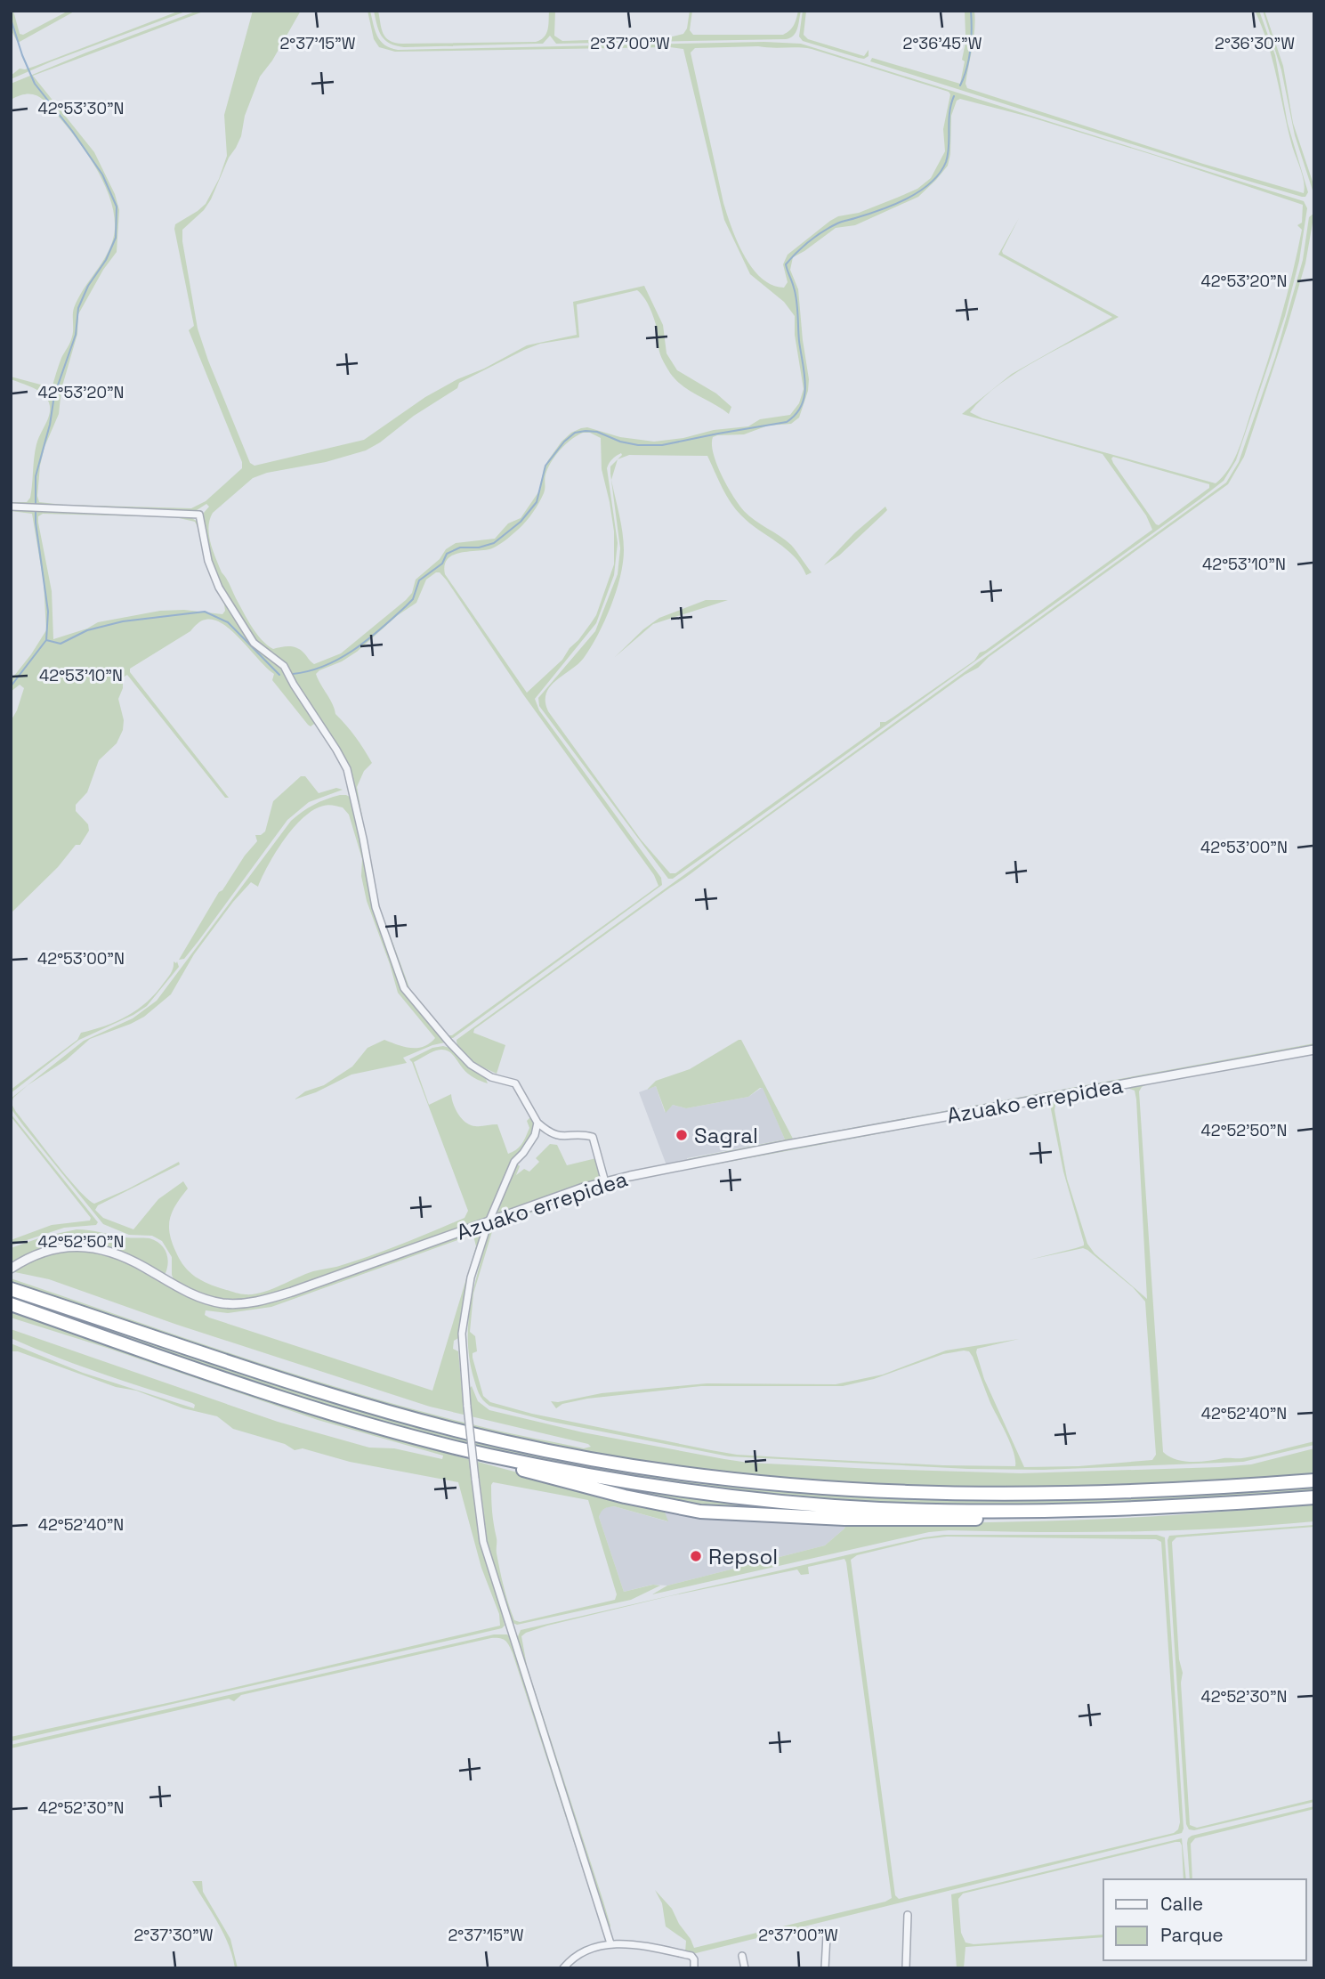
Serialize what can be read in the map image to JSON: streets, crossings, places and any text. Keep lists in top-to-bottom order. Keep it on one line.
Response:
{"streets":{"street":["Azuako errepidea"]},"places":["Sagral","Repsol"],"legend":["Calle","Parque"],"coordinates":["2°37'15\"W","2°37'00\"W","2°36'45\"W","2°36'30\"W","42°53'30\"N","42°53'20\"N","42°53'10\"N","42°53'00\"N","42°52'50\"N","42°52'40\"N","42°52'30\"N","2°37'30\"W"]}
